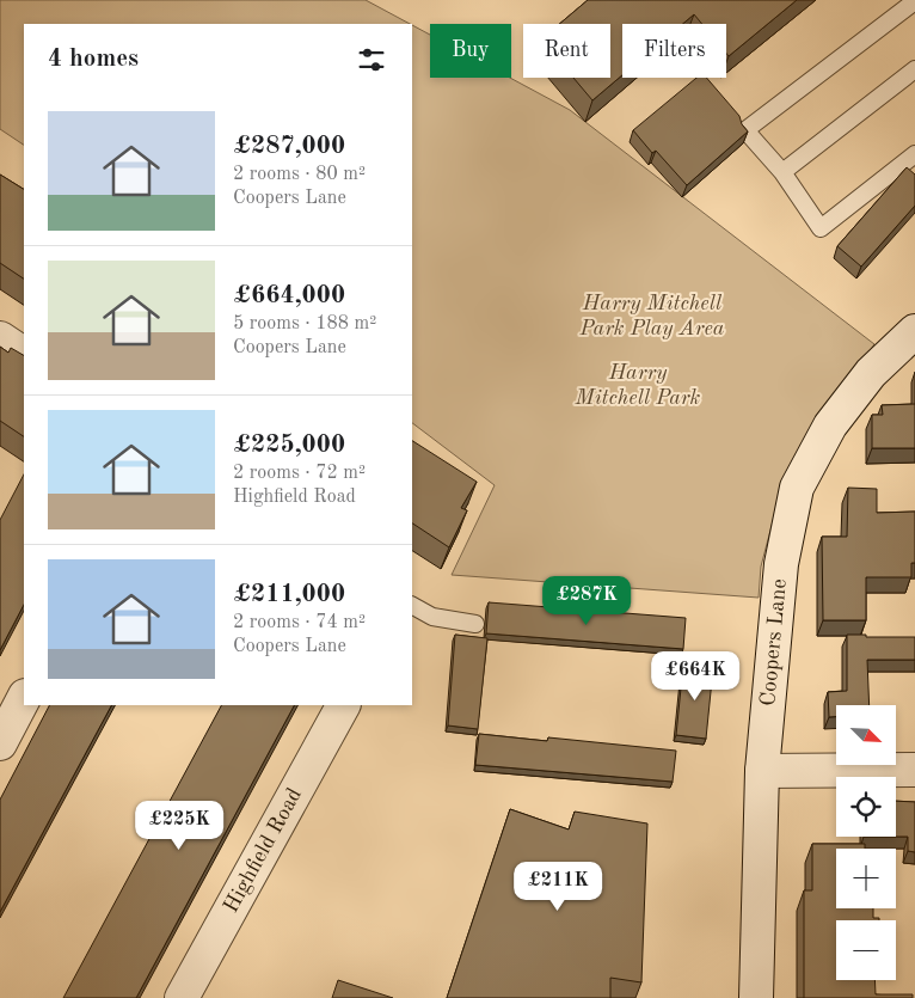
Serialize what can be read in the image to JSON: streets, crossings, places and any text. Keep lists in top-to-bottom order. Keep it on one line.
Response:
{"streets":{"street":["Coopers Lane","Highfield Road"]},"parks":["Harry Mitchell Park Play Area","Harry Mitchell Park"],"north":"bottom right","page":{"chip":["Buy","Rent","Filters"],"heading":"4 homes","list":[{"name":"£287,000","note":"2 rooms · 80 m² · Coopers Lane"},{"name":"£664,000","note":"5 rooms · 188 m² · Coopers Lane"},{"name":"£225,000","note":"2 rooms · 72 m² · Highfield Road"},{"name":"£211,000","note":"2 rooms · 74 m² · Coopers Lane"}],"price":["£287K","£664K","£225K","£211K"],"map_buttons":["+","−"]}}
